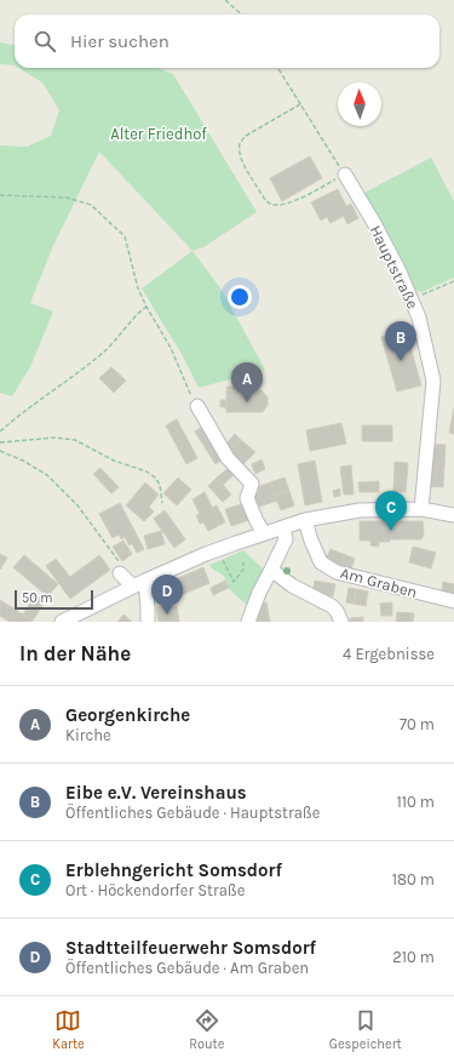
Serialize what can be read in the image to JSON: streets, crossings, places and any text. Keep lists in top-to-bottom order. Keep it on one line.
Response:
{"streets":{"street":["Hauptstraße","Am Graben"]},"parks":["Alter Friedhof"],"scale_bar":"50 m","north":"top","page":{"search":"Hier suchen","pins":["B","A","C","D"],"scale":"50 m","heading":["In der Nähe","4 Ergebnisse"],"list":[{"mark":"A","name":"Georgenkirche","note":"Kirche","value":"70 m"},{"mark":"B","name":"Eibe e.V. Vereinshaus","note":"Öffentliches Gebäude · Hauptstraße","value":"110 m"},{"mark":"C","name":"Erblehngericht Somsdorf","note":"Ort · Höckendorfer Straße","value":"180 m"},{"mark":"D","name":"Stadtteilfeuerwehr Somsdorf","note":"Öffentliches Gebäude · Am Graben","value":"210 m"}],"nav":["Karte","Route","Gespeichert"]}}
